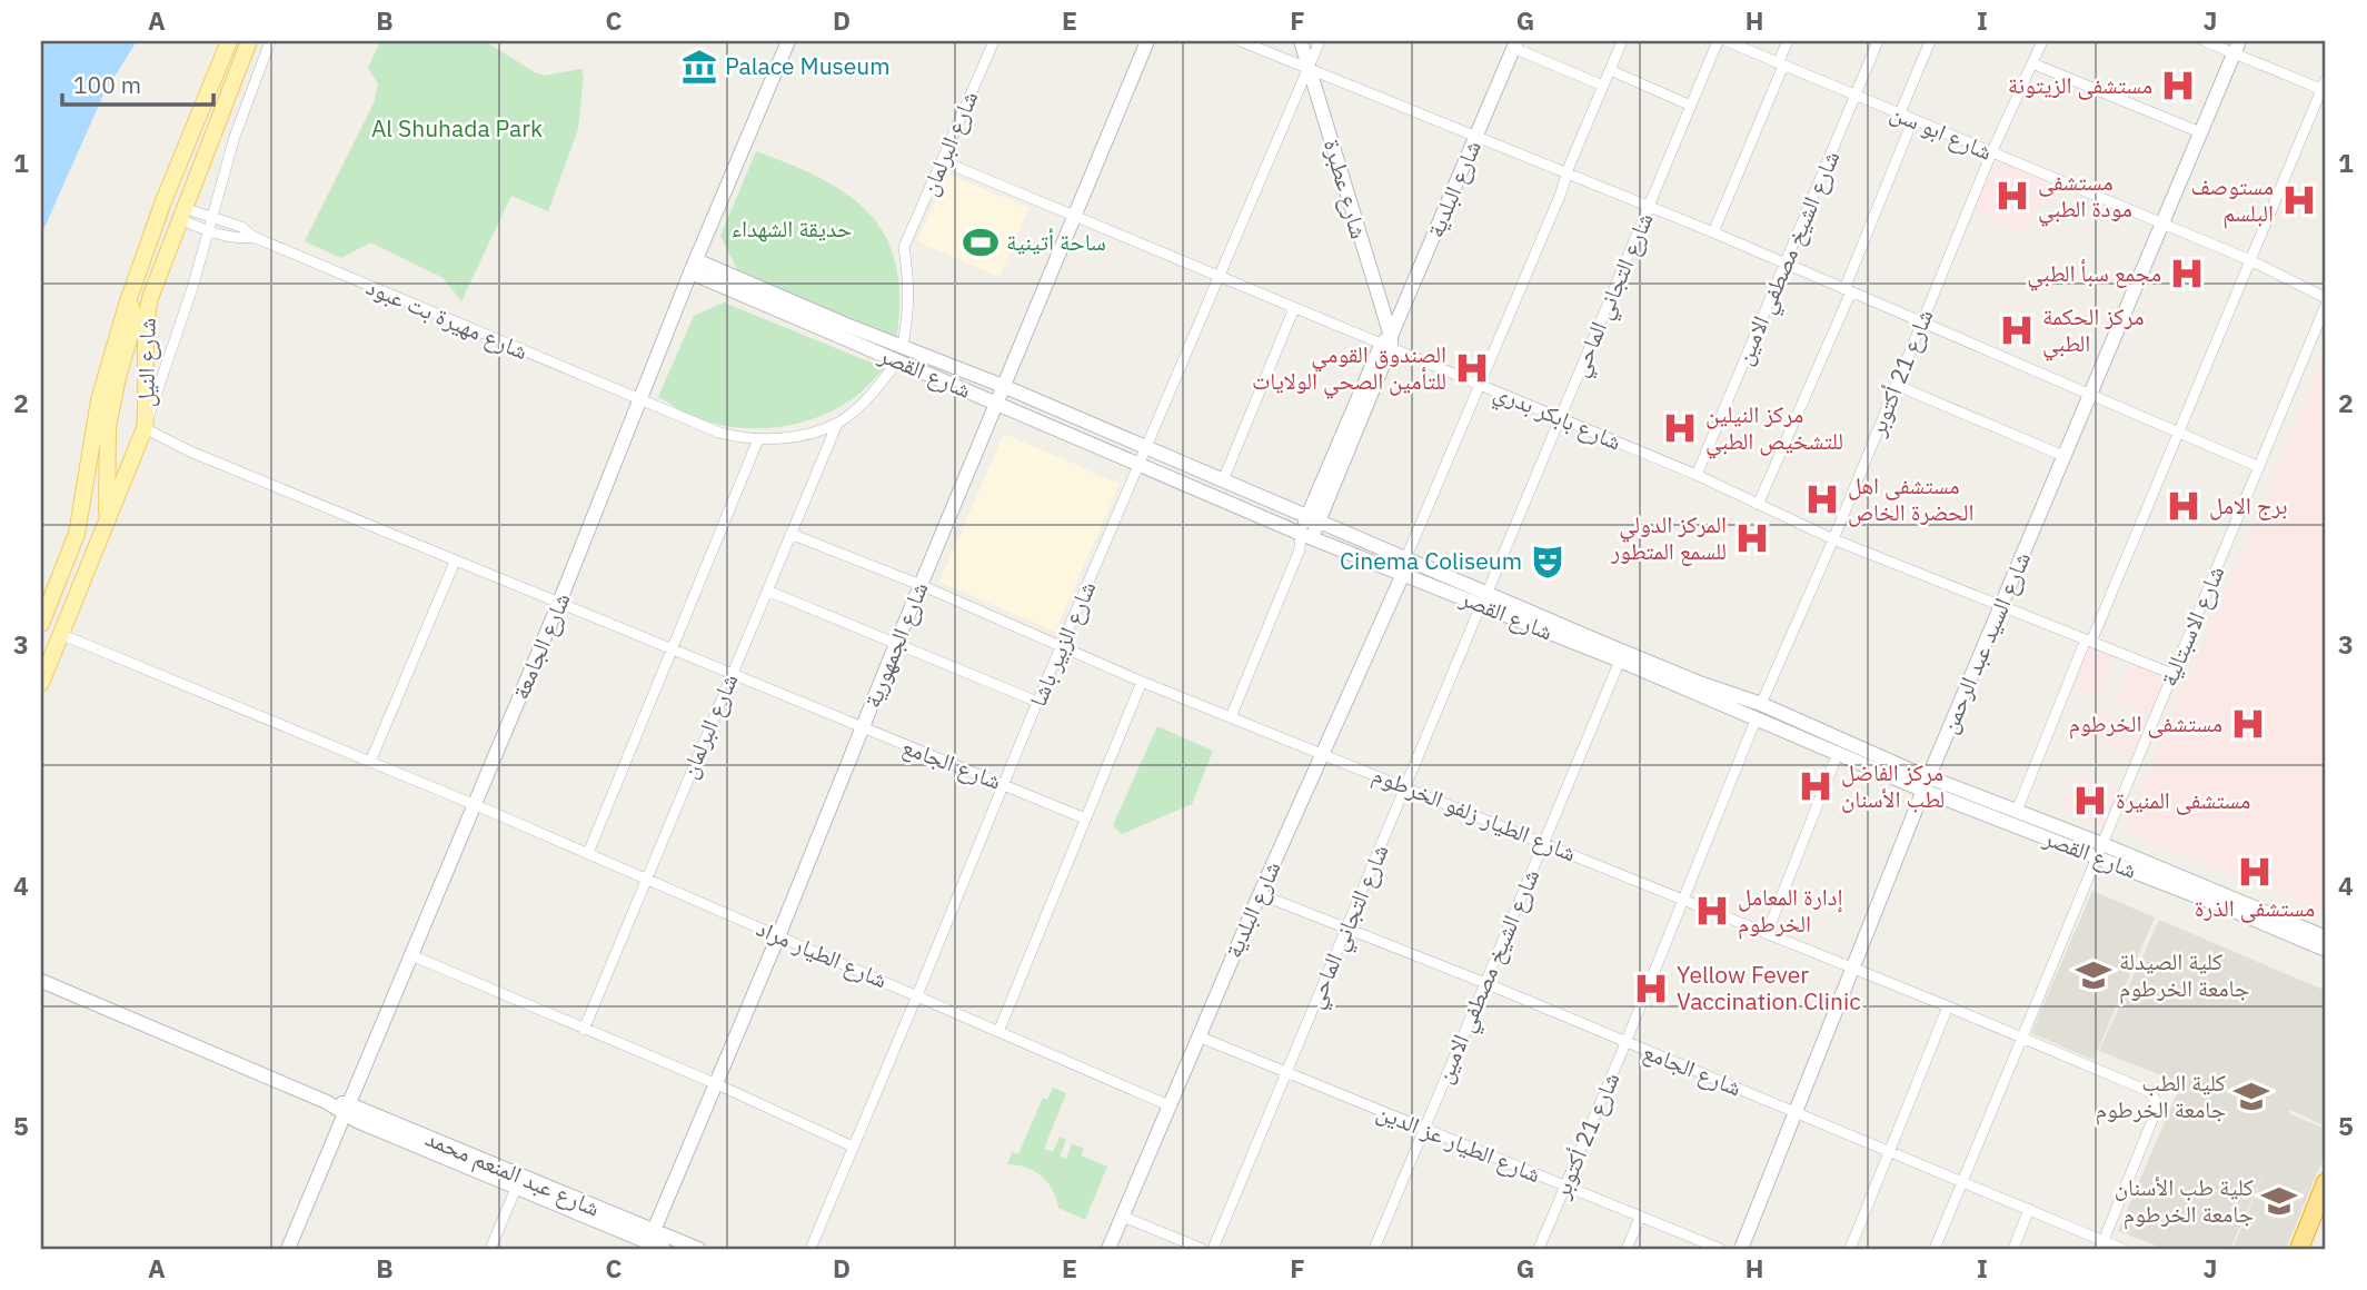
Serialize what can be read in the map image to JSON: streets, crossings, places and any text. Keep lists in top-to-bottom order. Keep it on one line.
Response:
{"streets":{"main road":["شارع عطبرة","شارع البلدية","شارع النيل","شارع القصر","شارع السيد عبد الرحمن","شارع الجمهورية","شارع الجامعة","شارع عبد المنعم محمد"],"street":["شارع ابو سن","شارع البرلمان","شارع الشيخ مصطفي الامين","شارع التجاني الماحي","شارع مهيرة بت عبود","شارع 21 أكتوبر","شارع بابكر بدري","شارع الاسبتالية","شارع الزبير باشا","شارع الجامع","شارع الطيار زلفو الخرطوم","شارع الطيار مراد","شارع الطيار عز الدين"]},"crossings":[["شارع ابو سن","شارع الشيخ مصطفي الامين"],["شارع ابو سن","شارع 21 أكتوبر"],["شارع ابو سن","شارع السيد عبد الرحمن"],["شارع البرلمان","شارع مهيرة بت عبود"],["شارع البرلمان","شارع القصر"],["شارع البرلمان","شارع بابكر بدري"],["شارع البرلمان","شارع الجامع"],["شارع البرلمان","شارع الطيار زلفو الخرطوم"],["شارع البرلمان","شارع الطيار مراد"],["شارع عطبرة","شارع البلدية"],["شارع عطبرة","شارع بابكر بدري"],["شارع عطبرة","شارع الزبير باشا"],["شارع البلدية","شارع القصر"],["شارع البلدية","شارع بابكر بدري"],["شارع البلدية","شارع الجامع"],["شارع البلدية","شارع الطيار زلفو الخرطوم"],["شارع البلدية","شارع الطيار مراد"],["شارع البلدية","شارع الطيار عز الدين"],["شارع الشيخ مصطفي الامين","شارع القصر"],["شارع الشيخ مصطفي الامين","شارع بابكر بدري"],["شارع الشيخ مصطفي الامين","شارع الجامع"],["شارع الشيخ مصطفي الامين","شارع الطيار زلفو الخرطوم"],["شارع الشيخ مصطفي الامين","شارع الطيار عز الدين"],["شارع التجاني الماحي","شارع القصر"],["شارع التجاني الماحي","شارع بابكر بدري"],["شارع التجاني الماحي","شارع الجامع"],["شارع التجاني الماحي","شارع الطيار زلفو الخرطوم"],["شارع التجاني الماحي","شارع الطيار عز الدين"],["شارع مهيرة بت عبود","شارع الجامعة"],["شارع النيل","شارع الجامع"],["شارع النيل","شارع الطيار مراد"],["شارع القصر","شارع 21 أكتوبر"],["شارع القصر","شارع الاسبتالية"],["شارع القصر","شارع السيد عبد الرحمن"],["شارع القصر","شارع الزبير باشا"],["شارع القصر","شارع الجمهورية"],["شارع القصر","شارع الجامعة"],["شارع 21 أكتوبر","شارع بابكر بدري"],["شارع 21 أكتوبر","شارع الجامع"],["شارع 21 أكتوبر","شارع الطيار زلفو الخرطوم"],["شارع 21 أكتوبر","شارع الطيار عز الدين"],["شارع بابكر بدري","شارع الاسبتالية"],["شارع بابكر بدري","شارع السيد عبد الرحمن"],["شارع بابكر بدري","شارع الزبير باشا"],["شارع بابكر بدري","شارع الجمهورية"],["شارع الاسبتالية","شارع الجامع"],["شارع الاسبتالية","شارع الطيار زلفو الخرطوم"],["شارع السيد عبد الرحمن","شارع الجامع"],["شارع السيد عبد الرحمن","شارع الطيار زلفو الخرطوم"],["شارع الزبير باشا","شارع الجامع"],["شارع الزبير باشا","شارع الطيار زلفو الخرطوم"],["شارع الزبير باشا","شارع الطيار مراد"],["شارع الجمهورية","شارع الجامع"],["شارع الجمهورية","شارع الطيار زلفو الخرطوم"],["شارع الجمهورية","شارع الطيار مراد"],["شارع الجمهورية","شارع عبد المنعم محمد"],["شارع الجامعة","شارع الجامع"],["شارع الجامعة","شارع الطيار مراد"],["شارع الجامعة","شارع عبد المنعم محمد"],["شارع الجامع","شارع الطيار زلفو الخرطوم"]],"parks":["Al Shuhada Park","حديقة الشهداء"],"places":{"museum":["Palace Museum"],"hospital":["مستشفى الزيتونة","مستشفى مودة الطبي","مستوصف البلسم","مجمع سبأ الطبي","مركز الحكمة الطبي","الصندوق القومي للتأمين الصحي الولايات","مركز النيلين للتشخيص الطبي","مستشفى اهل الحضرة الخاص","برج الامل","المركز الدولي للسمع المتطور","مستشفى الخرطوم","مركز الفاضل لطب الأسنان","مستشفى المنيرة","مستشفى الذرة","إدارة المعامل الخرطوم","Yellow Fever Vaccination Clinic"],"sports":["ساحة أتينية"],"theatre":["Cinema Coliseum"],"school or university":["كلية الصيدلة جامعة الخرطوم","كلية الطب جامعة الخرطوم","كلية طب الأسنان جامعة الخرطوم"]},"scale_bar":"100 m","grid":{"columns":["A","B","C","D","E","F","G","H","I","J"],"rows":["1","2","3","4","5"]}}
